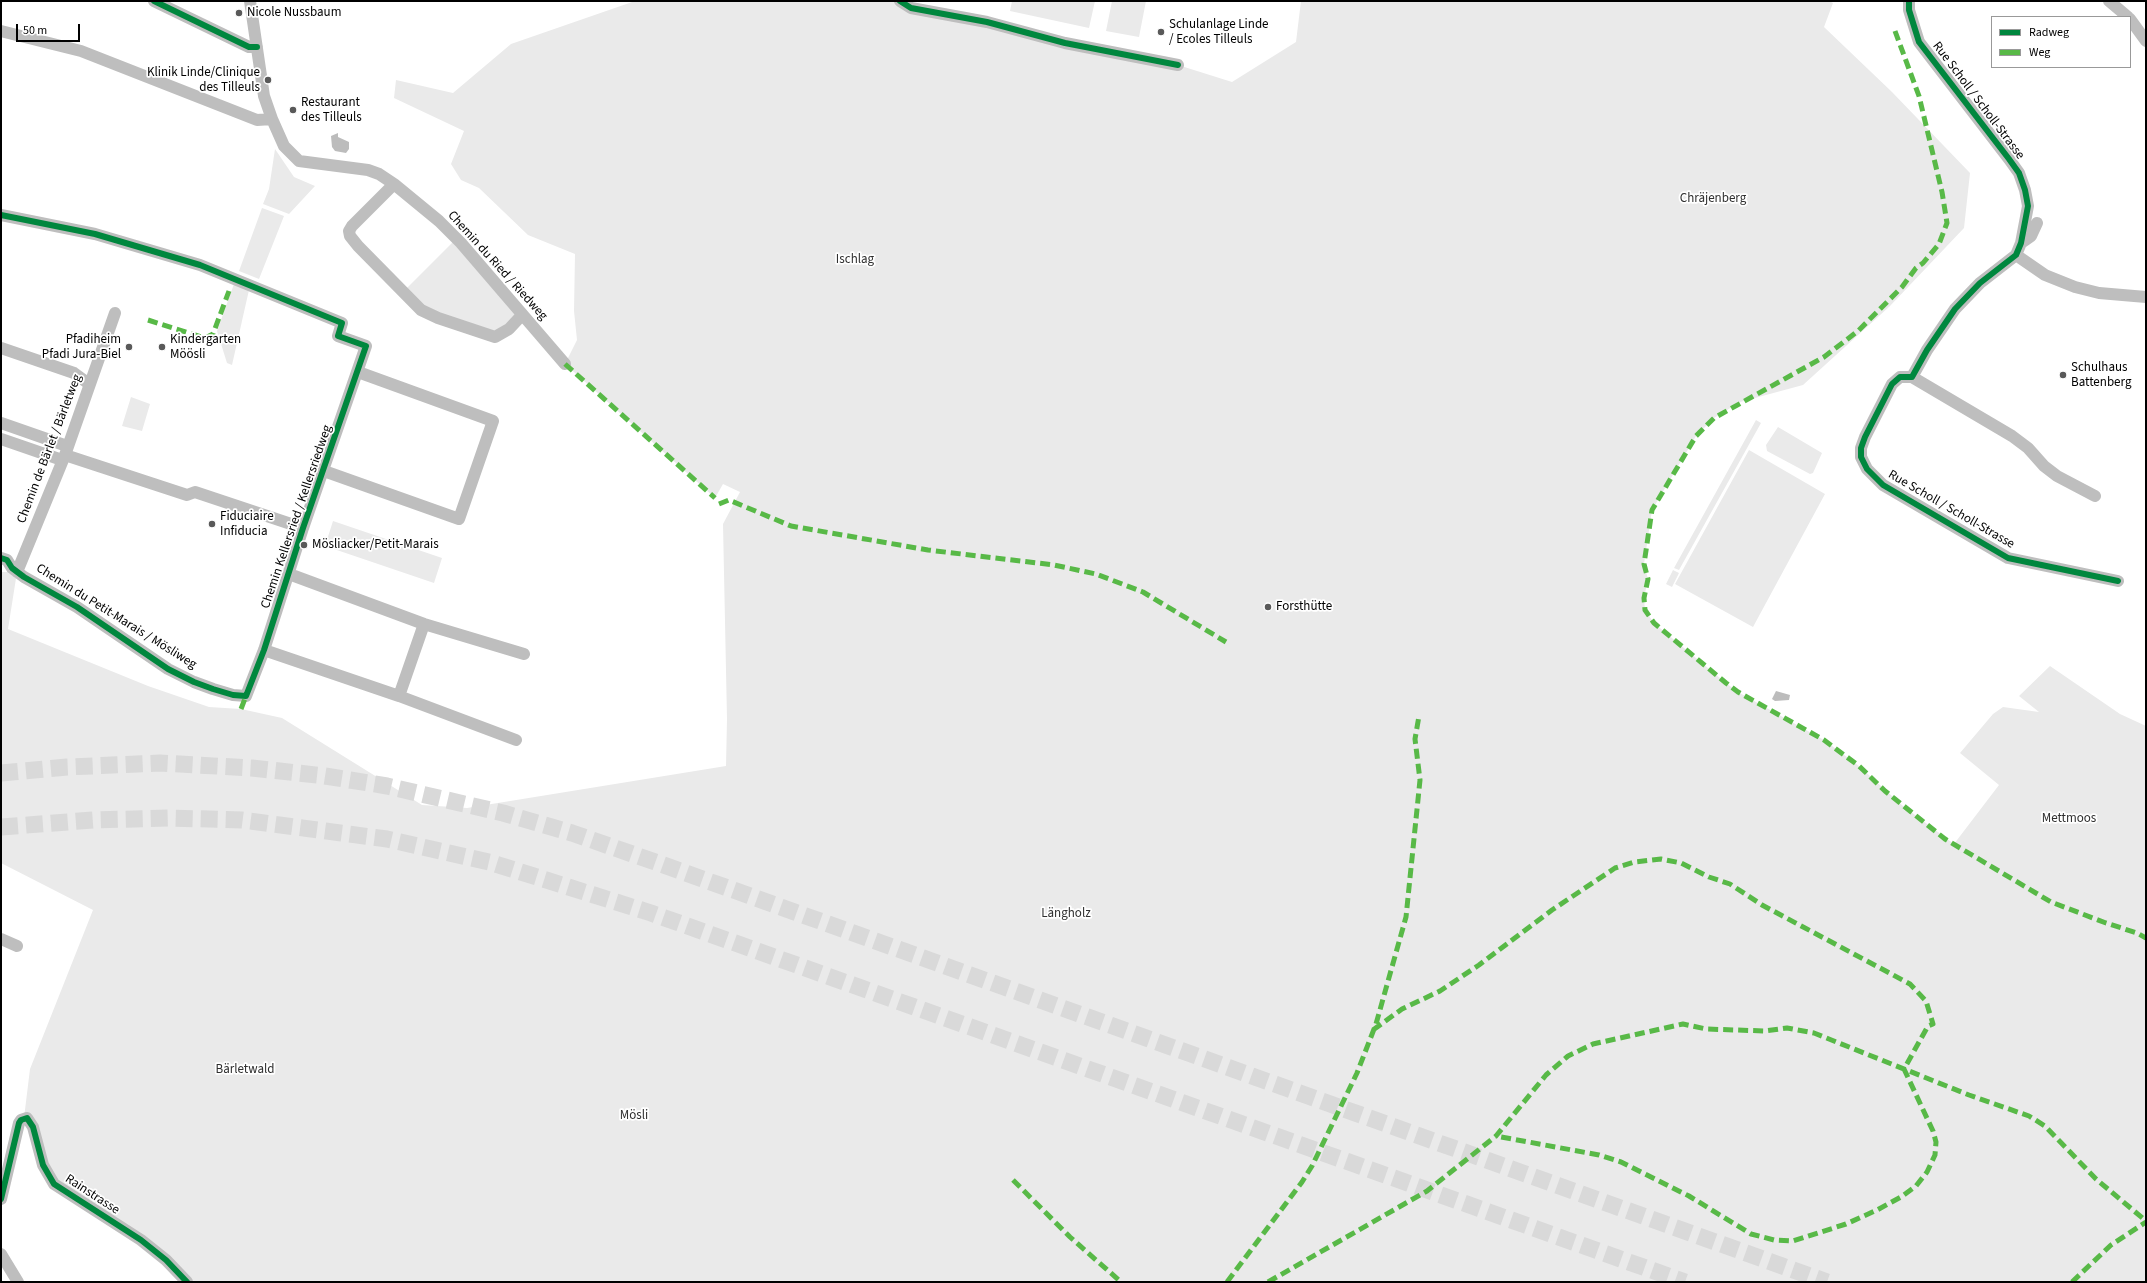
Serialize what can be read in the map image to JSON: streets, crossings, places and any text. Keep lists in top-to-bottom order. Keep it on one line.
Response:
{"streets":{"street":["Rue Scholl / Scholl-Strasse","Chemin du Ried / Riedweg","Chemin de Bärlet / Bärletweg","Chemin Kellersried / Kellersriedweg","Chemin du Petit-Marais / Mösliweg","Rainstrasse"]},"crossings":[["Chemin de Bärlet / Bärletweg","Chemin du Petit-Marais / Mösliweg"],["Chemin Kellersried / Kellersriedweg","Chemin du Petit-Marais / Mösliweg"]],"parks":["Chräjenberg","Ischlag","Mettmoos","Längholz","Bärletwald","Mösli"],"places":["Nicole Nussbaum","Schulanlage Linde / Ecoles Tilleuls","Klinik Linde/Clinique des Tilleuls","Restaurant des Tilleuls","Pfadiheim Pfadi Jura-Biel","Kindergarten Möösli","Schulhaus Battenberg","Fiduciaire Infiducia","Mösliacker/Petit-Marais","Forsthütte"],"legend":["Radweg","Weg"],"scale_bar":"50 m"}
